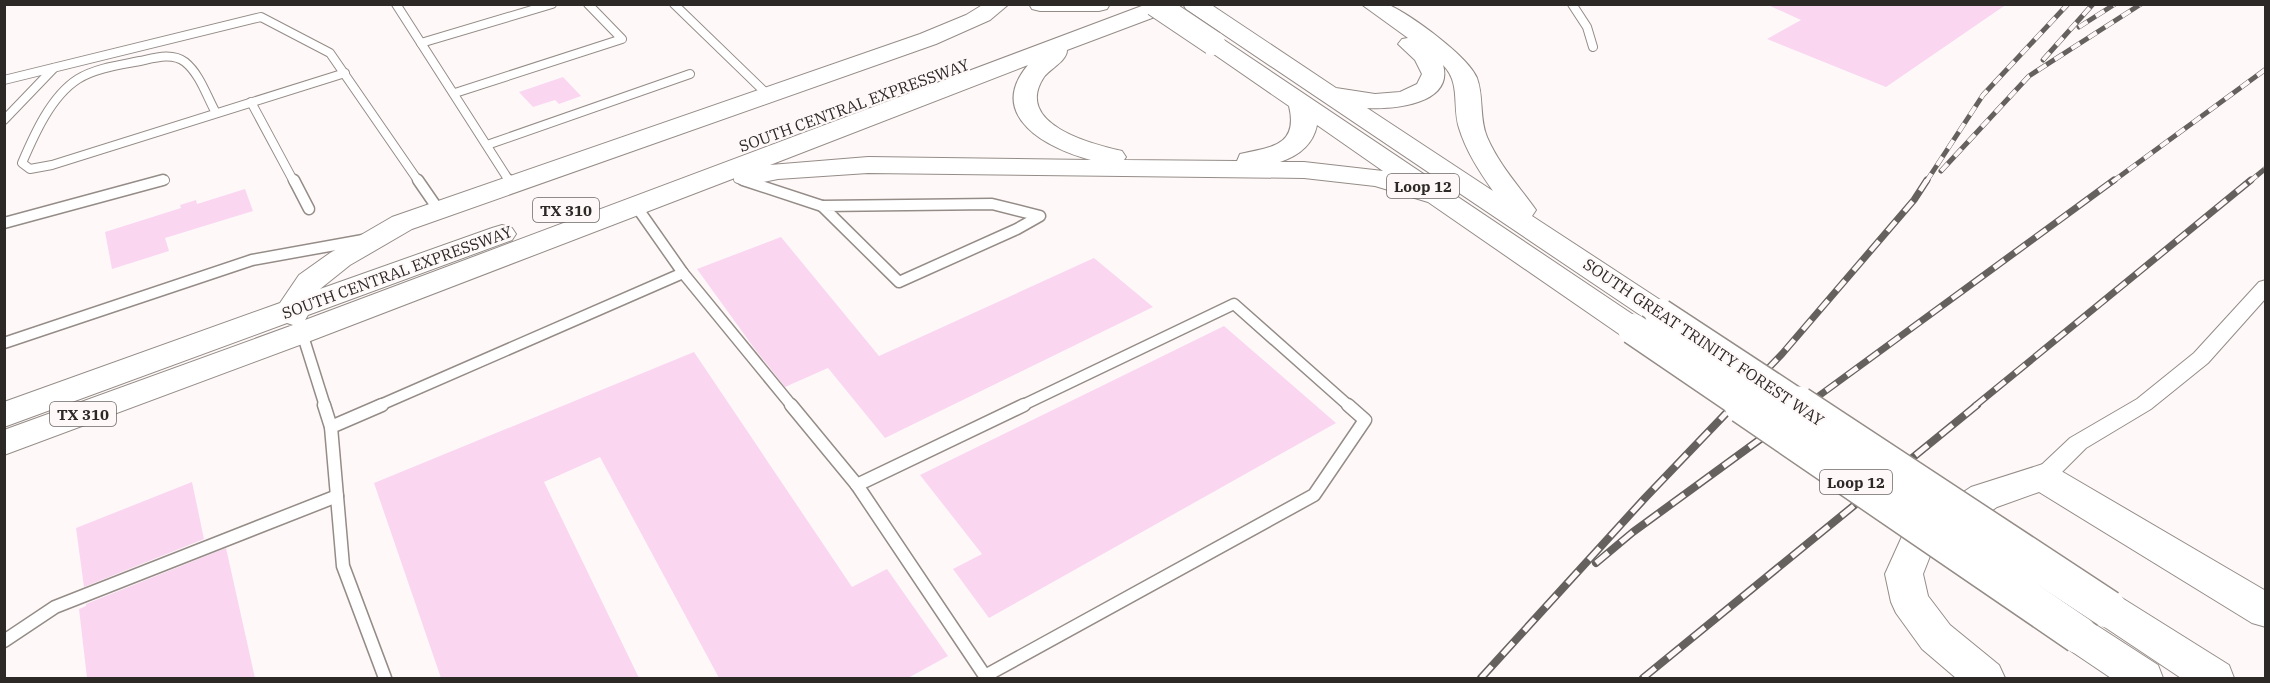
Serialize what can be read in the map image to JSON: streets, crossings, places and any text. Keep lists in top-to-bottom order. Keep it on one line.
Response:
{"streets":{"main road":["SOUTH CENTRAL EXPRESSWAY","Loop 12","TX 310","SOUTH GREAT TRINITY FOREST WAY"]},"crossings":[["SOUTH CENTRAL EXPRESSWAY","TX 310"]]}
